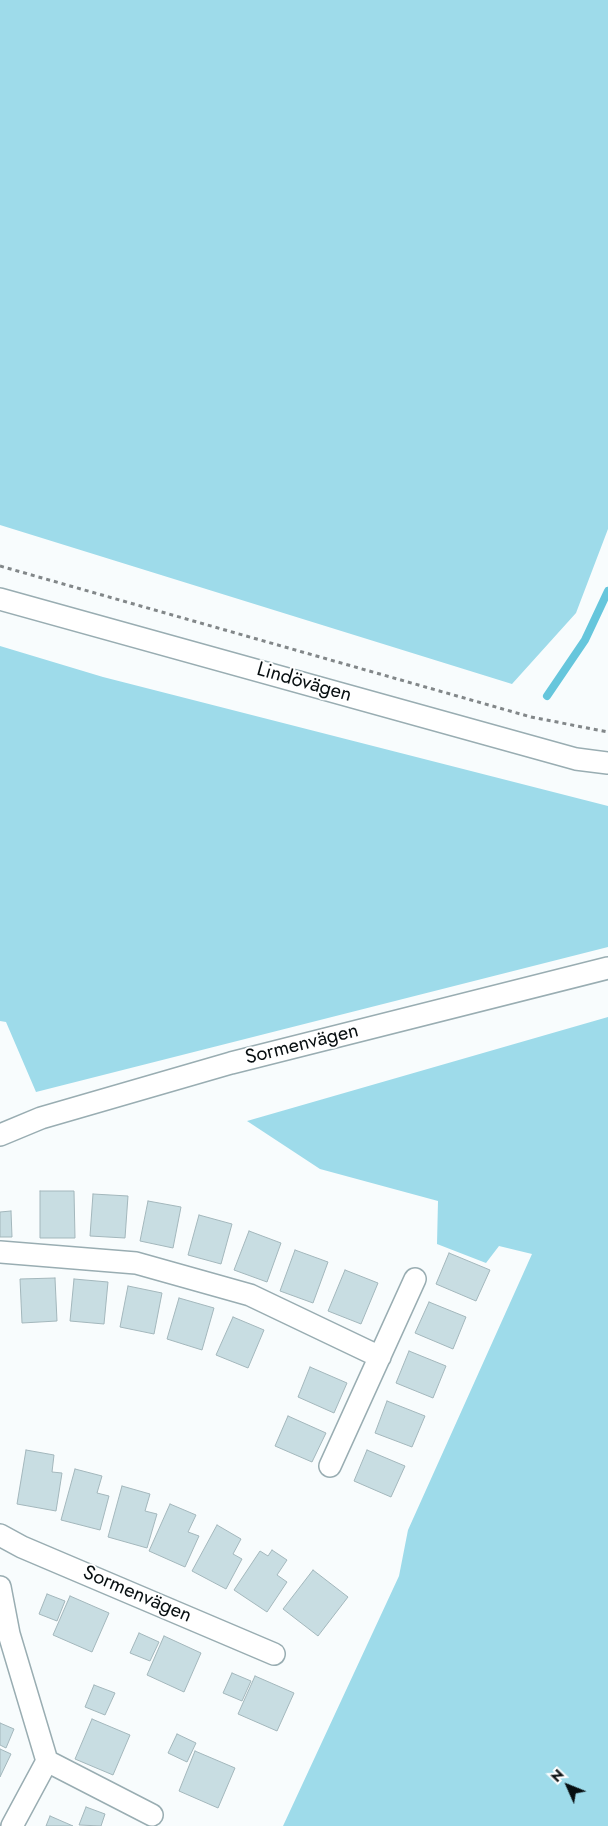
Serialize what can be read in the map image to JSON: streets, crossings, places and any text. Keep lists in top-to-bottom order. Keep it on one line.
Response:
{"streets":{"street":["Lindövägen","Sormenvägen"]},"north":"top left"}
